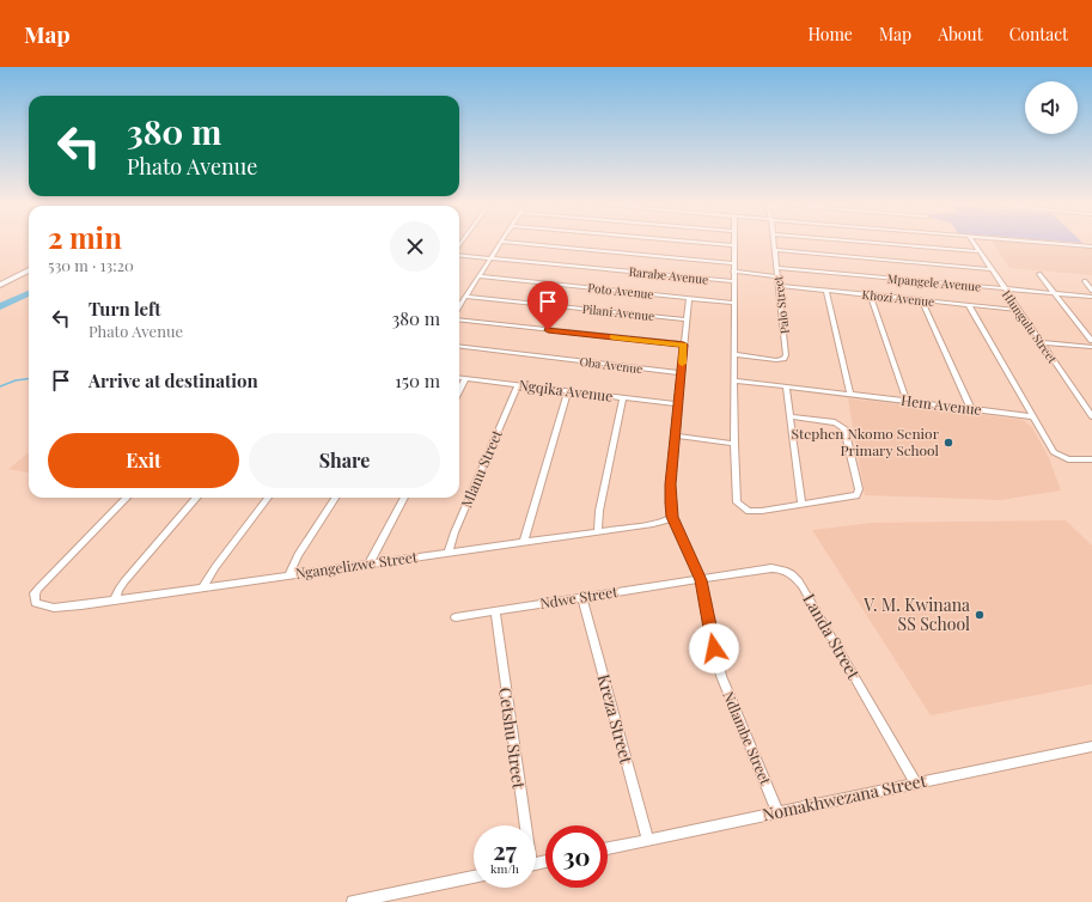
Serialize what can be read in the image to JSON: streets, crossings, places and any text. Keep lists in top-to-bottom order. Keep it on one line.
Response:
{"streets":{"street":["Rarabe Avenue","Mpangele Avenue","Poto Avenue","Khozi Avenue","Palo Street","Pilani Avenue","Hlungulu Street","Oba Avenue","Ngqika Avenue","Hem Avenue","Mlanu Street","Ngangelizwe Street","Ndwe Street","Landa Street","Kreza Street","Cetshu Street","Ndlambe Street","Nomakhwezana Street"]},"crossings":[["Mpangele Avenue","Palo Street"],["Mpangele Avenue","Hlungulu Street"],["Poto Avenue","Ndlambe Street"],["Khozi Avenue","Palo Street"],["Khozi Avenue","Hlungulu Street"],["Pilani Avenue","Ndlambe Street"],["Oba Avenue","Ndlambe Street"],["Ngqika Avenue","Mlanu Street"],["Ngqika Avenue","Ndlambe Street"],["Mlanu Street","Ngangelizwe Street"],["Ngangelizwe Street","Ndlambe Street"],["Ndwe Street","Landa Street"],["Ndwe Street","Kreza Street"],["Ndwe Street","Cetshu Street"],["Ndwe Street","Ndlambe Street"],["Landa Street","Ndlambe Street"],["Landa Street","Nomakhwezana Street"],["Kreza Street","Nomakhwezana Street"],["Ndlambe Street","Nomakhwezana Street"]],"places":["Stephen Nkomo Senior Primary School","V. M. Kwinana SS School"],"page":{"header":"Map","nav":["Home","Map","About","Contact"],"turn":["380 m","Phato Avenue"],"heading":["2 min","530 m · 13:20"],"list":[{"name":"Turn left","note":"Phato Avenue","value":"380 m"},{"name":"Arrive at destination","value":"150 m"}],"buttons":["Exit","Share"],"speed":"27 km/h","limit":"30"}}
